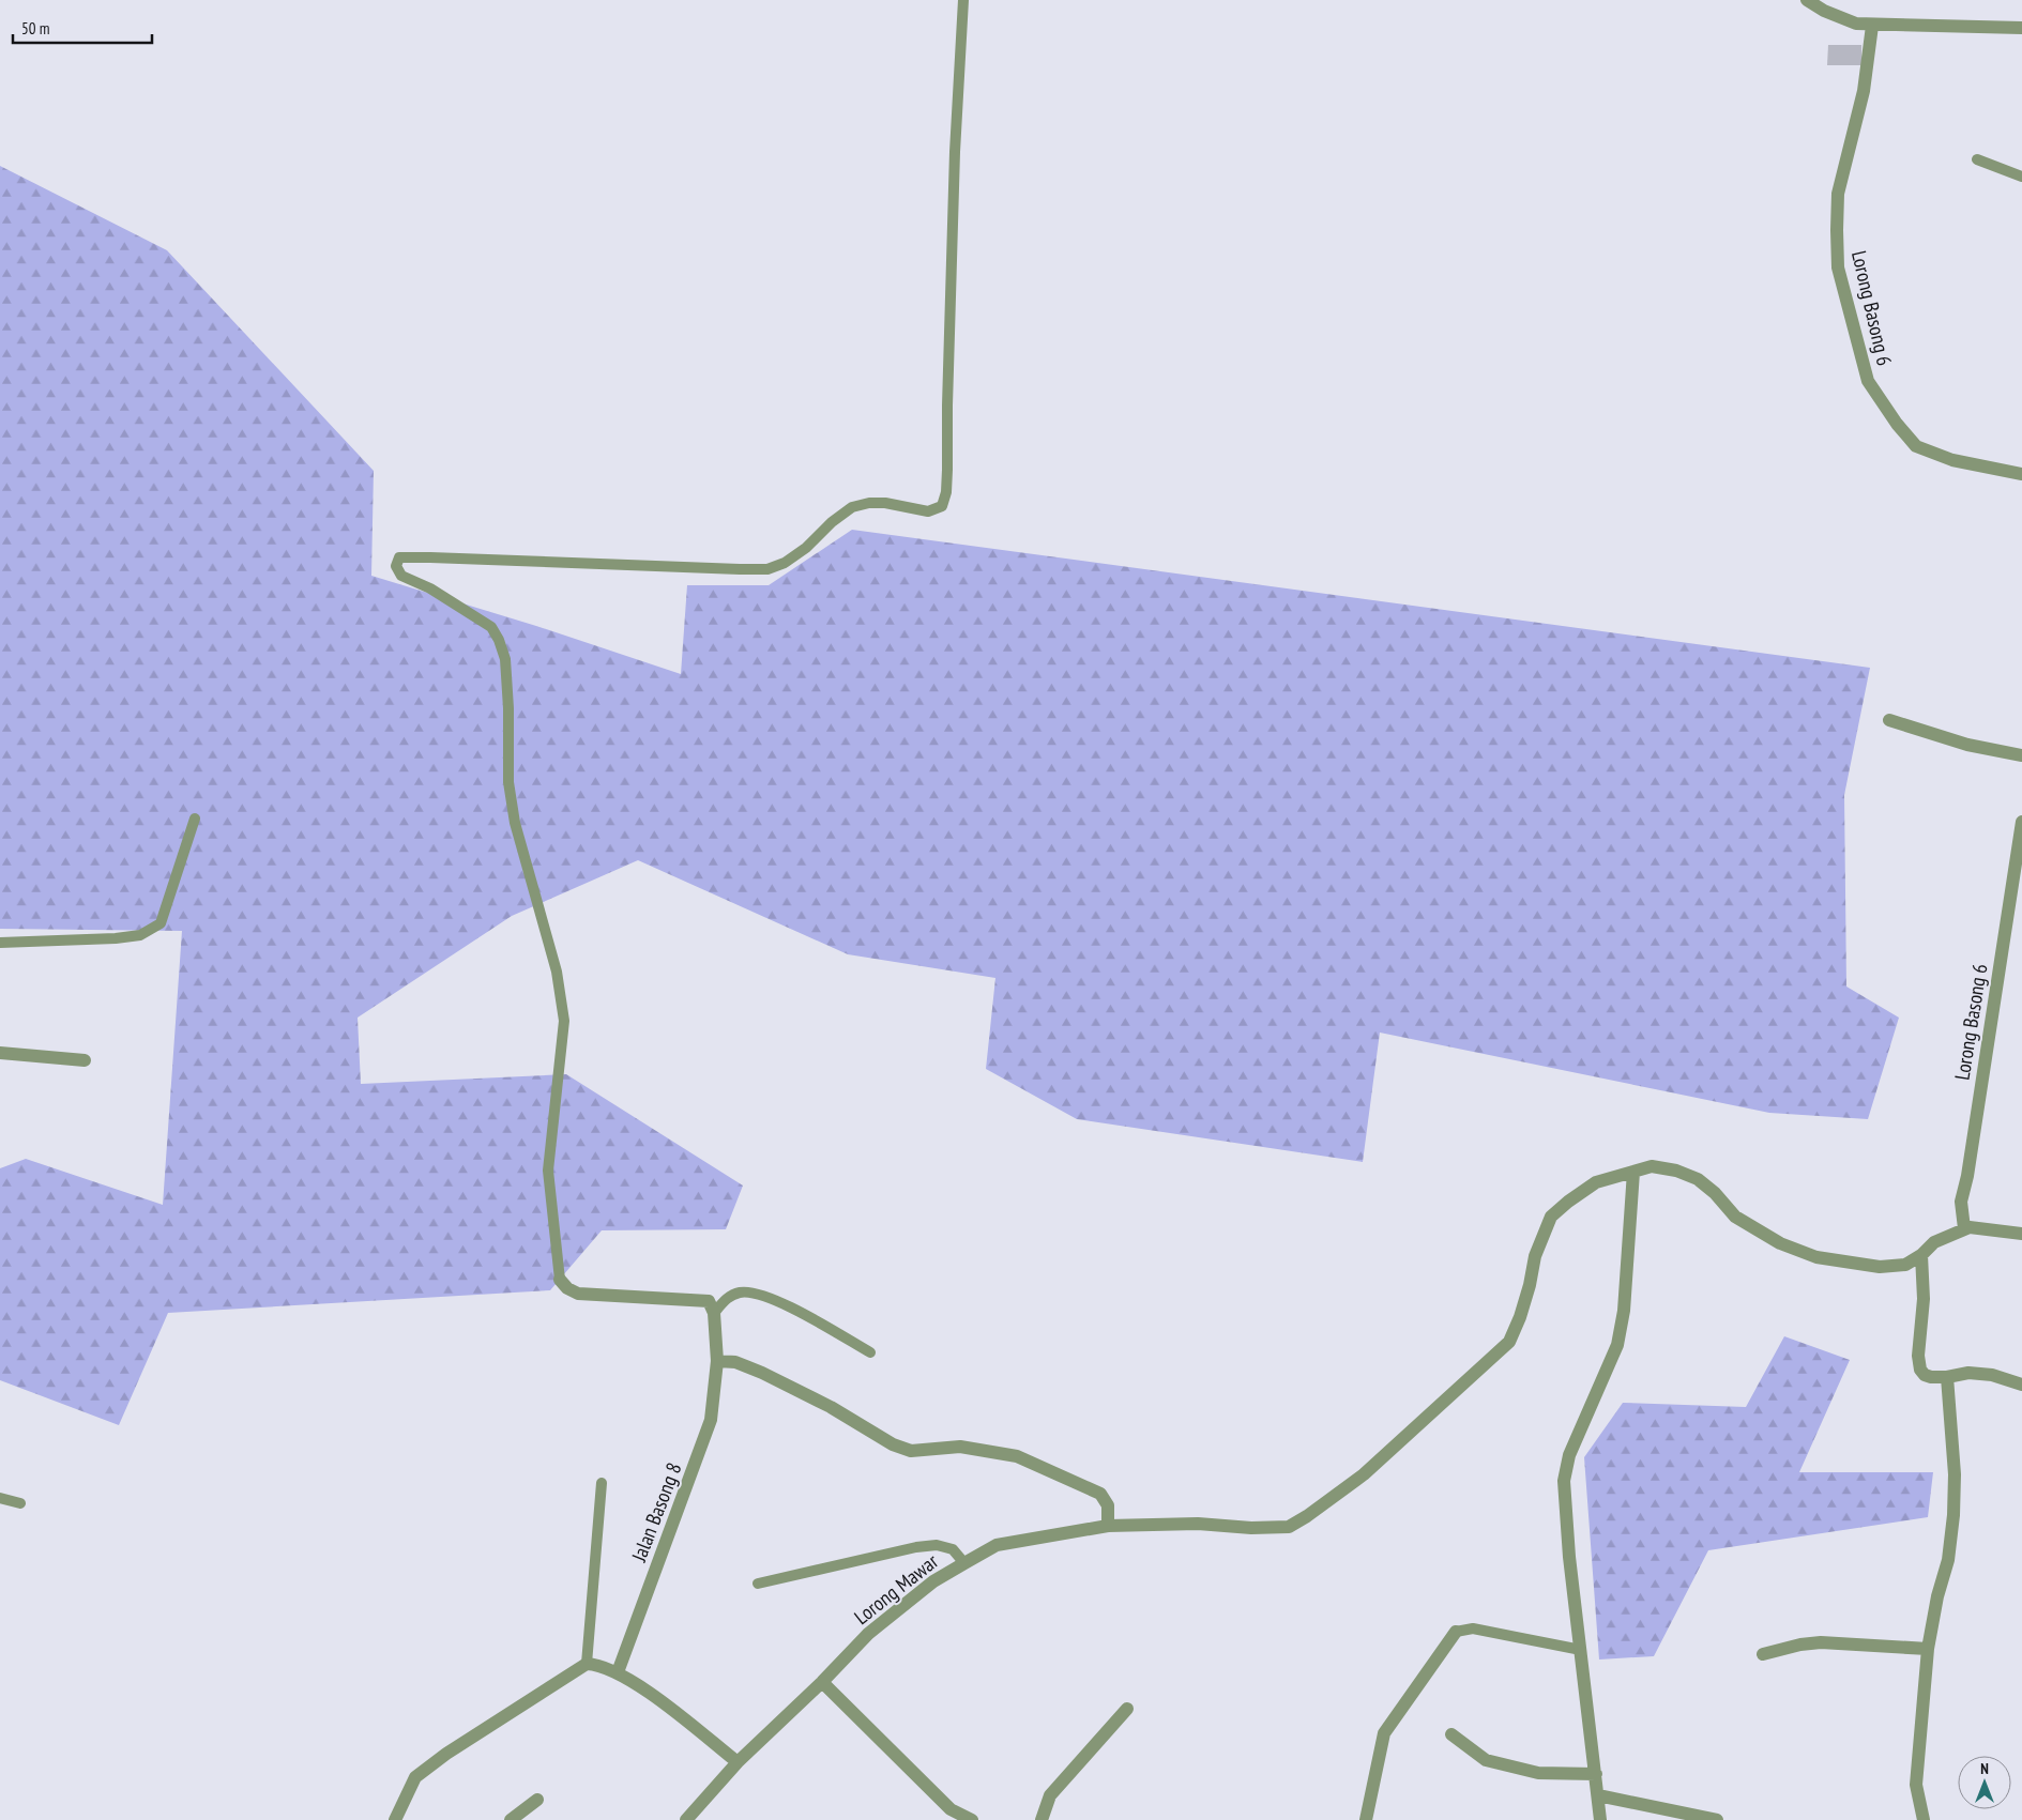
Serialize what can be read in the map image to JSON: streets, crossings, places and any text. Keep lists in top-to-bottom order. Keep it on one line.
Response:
{"streets":{"street":["Lorong Basong 6","Jalan Basong 8","Lorong Mawar"]},"crossings":[["Lorong Basong 6","Lorong Mawar"]],"scale_bar":"50 m","north":"top"}
